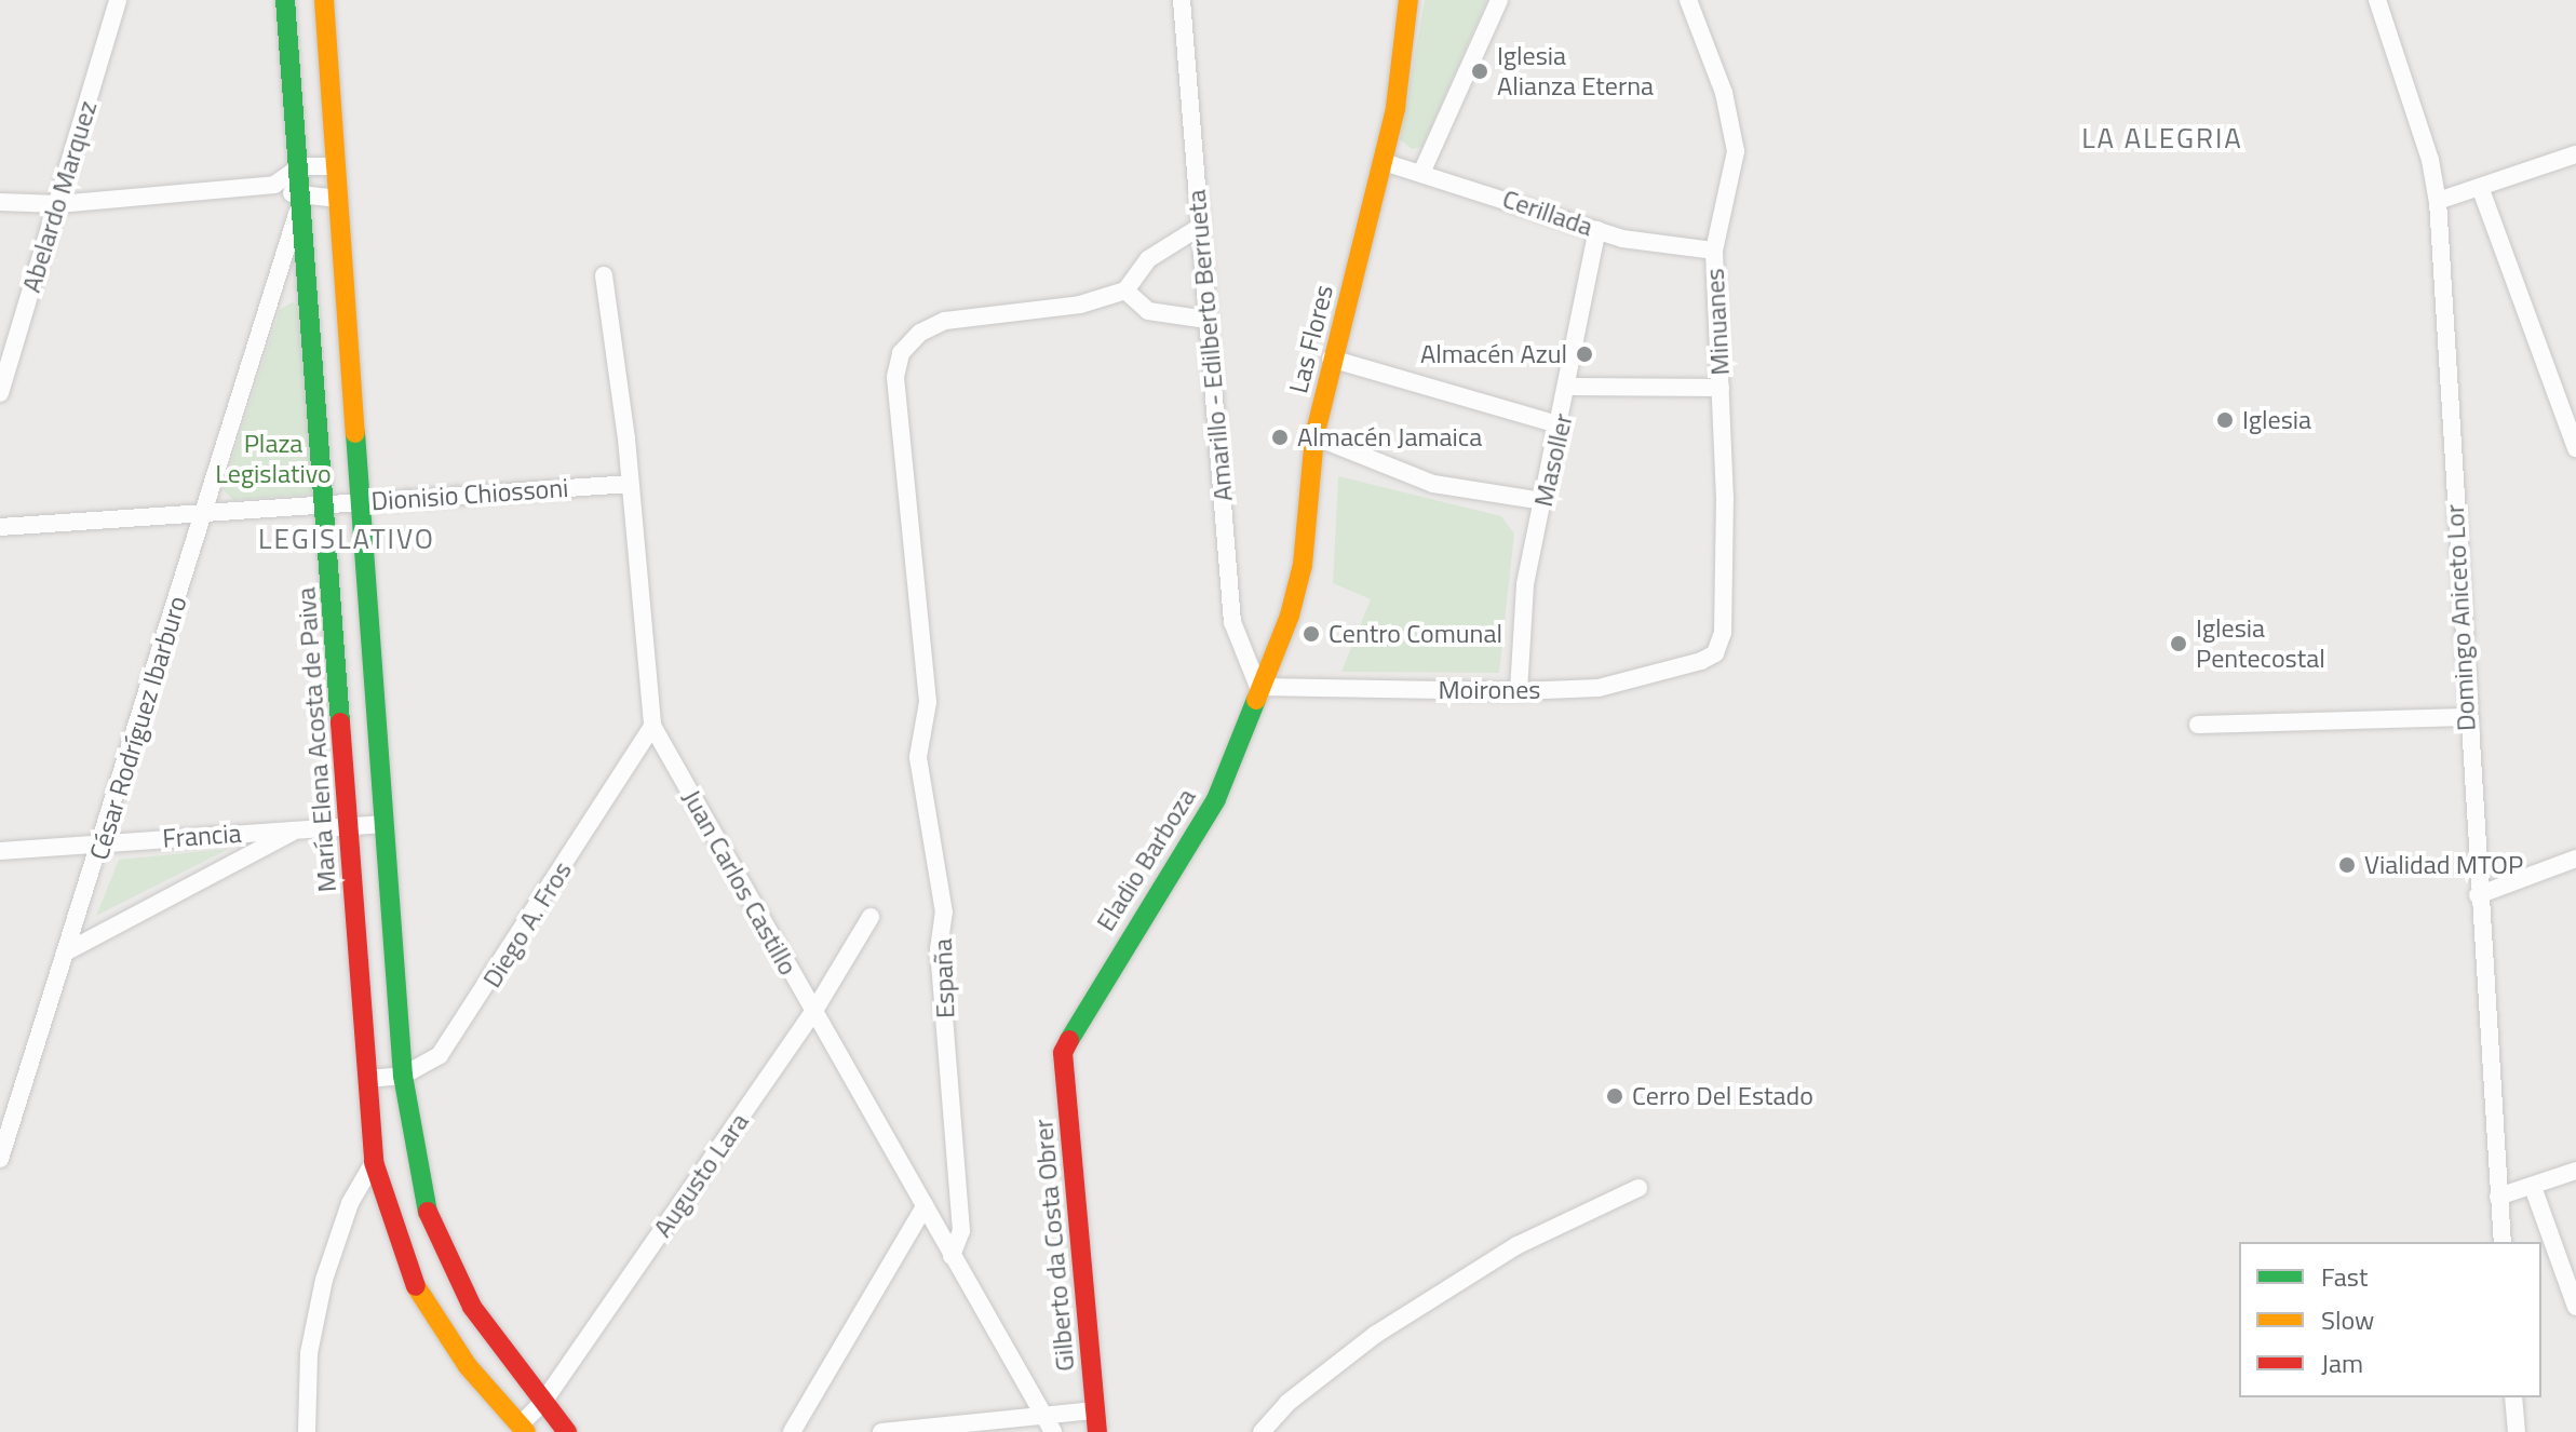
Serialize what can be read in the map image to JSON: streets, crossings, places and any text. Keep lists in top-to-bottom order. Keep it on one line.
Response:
{"streets":{"street":["Abelardo Marquez","Cerillada","Minuanes","Las Flores","Amarillo - Edilberto Berrueta","Masoller","Dionisio Chiossoni","Domingo Aniceto Lor","Moirones","César Rodríguez Ibarburo","María Elena Acosta de Paiva","Francia","Eladio Barboza","Juan Carlos Castillo","Diego A. Fros","España","Augusto Lara","Gilberto da Costa Obrer"]},"crossings":[["Cerillada","Minuanes"],["Cerillada","Las Flores"],["Cerillada","Masoller"],["Minuanes","Moirones"],["Las Flores","Amarillo - Edilberto Berrueta"],["Las Flores","Moirones"],["Las Flores","Eladio Barboza"],["Amarillo - Edilberto Berrueta","Moirones"],["Amarillo - Edilberto Berrueta","Eladio Barboza"],["Masoller","Moirones"],["Dionisio Chiossoni","César Rodríguez Ibarburo"],["Dionisio Chiossoni","María Elena Acosta de Paiva"],["Dionisio Chiossoni","Juan Carlos Castillo"],["Moirones","Eladio Barboza"],["César Rodríguez Ibarburo","María Elena Acosta de Paiva"],["César Rodríguez Ibarburo","Francia"],["María Elena Acosta de Paiva","Francia"],["María Elena Acosta de Paiva","Diego A. Fros"],["María Elena Acosta de Paiva","Augusto Lara"],["Eladio Barboza","Gilberto da Costa Obrer"],["Juan Carlos Castillo","Diego A. Fros"],["Juan Carlos Castillo","España"],["Juan Carlos Castillo","Augusto Lara"]],"districts":["LA ALEGRIA","LEGISLATIVO"],"parks":["Plaza Legislativo"],"places":["Iglesia Alianza Eterna","Almacén Azul","Iglesia","Almacén Jamaica","Centro Comunal","Iglesia Pentecostal","Vialidad MTOP","Cerro Del Estado"],"legend":["Fast","Slow","Jam"]}
